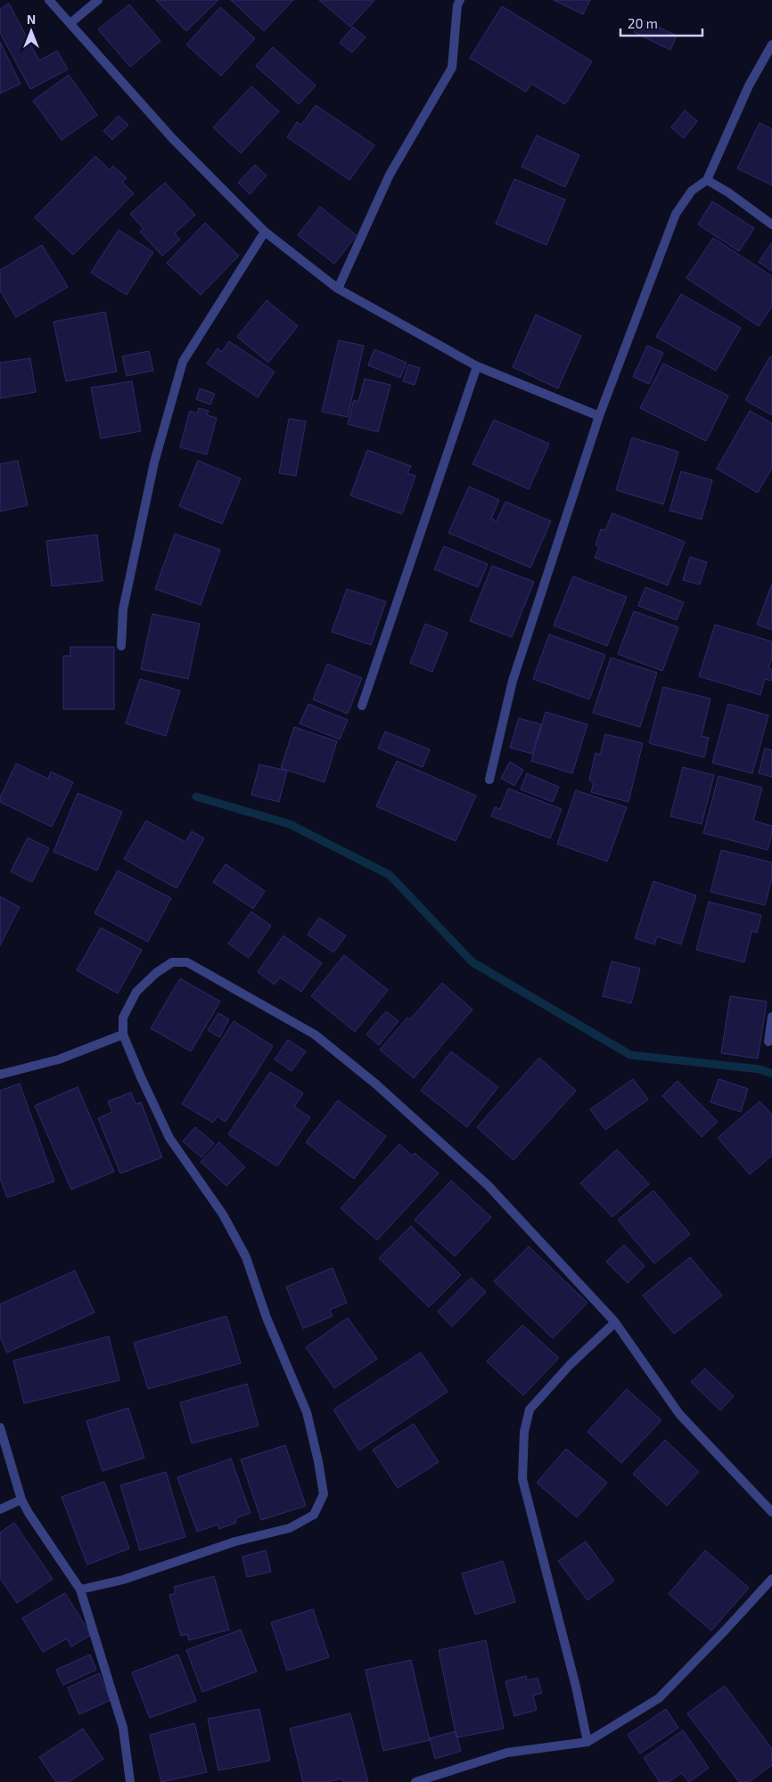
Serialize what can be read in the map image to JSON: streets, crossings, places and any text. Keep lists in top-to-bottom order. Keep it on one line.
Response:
{"scale_bar":"20 m","north":"top"}
